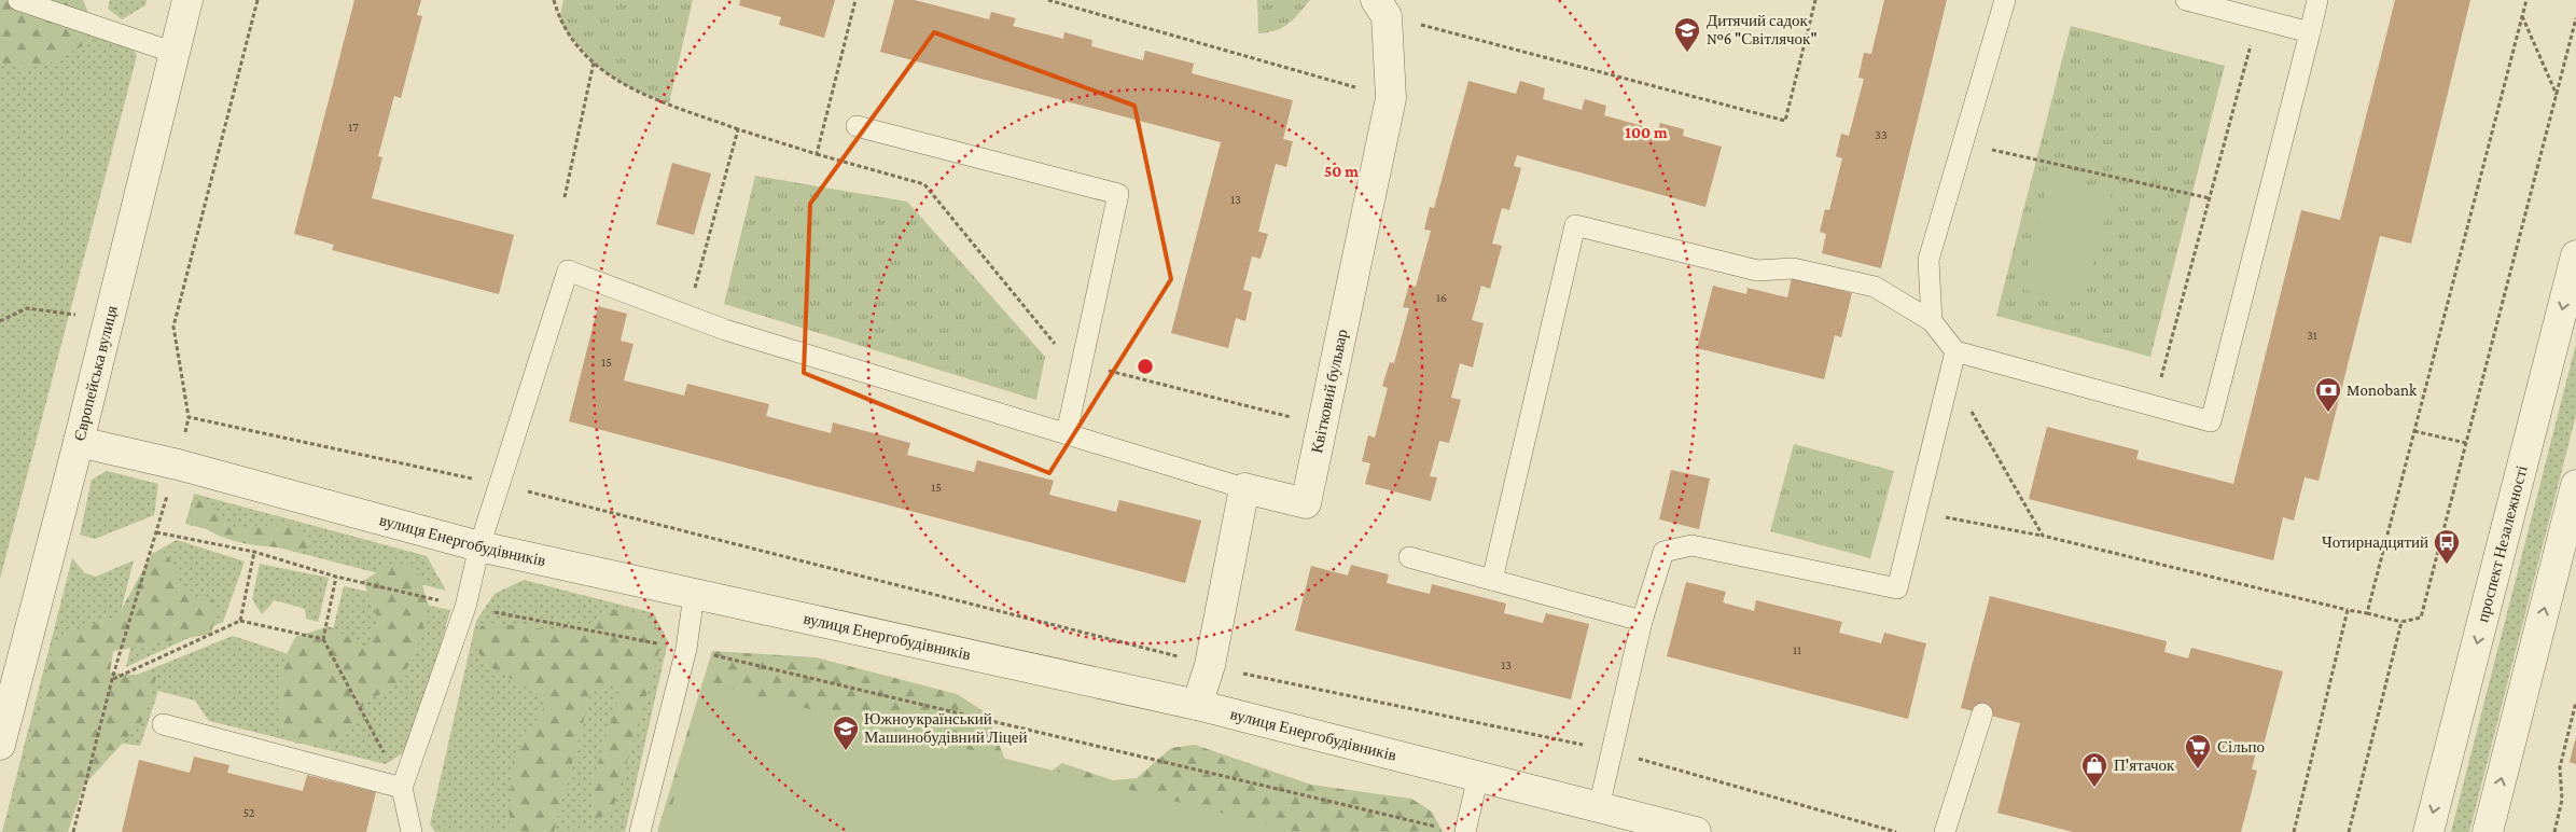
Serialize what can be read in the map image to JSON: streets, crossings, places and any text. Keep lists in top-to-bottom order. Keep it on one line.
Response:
{"streets":{"street":["Європейська вулиця","Квітковий бульвар","вулиця Енергобудівників","проспект Незалежності"]},"crossings":[["Європейська вулиця","вулиця Енергобудівників"]],"places":{"school or university":["Дитячий садок №6 \"Світлячок\"","Южноукраїнський Машинобудівний Ліцей"],"bank":["Monobank"],"bus stop":["Чотирнадцятий"],"supermarket":["Сільпо"],"shop":["П'ятачок"]},"house_numbers":["17","33","13","16","31","15","15","11","13","52"],"rings":["100 m","50 m"]}
